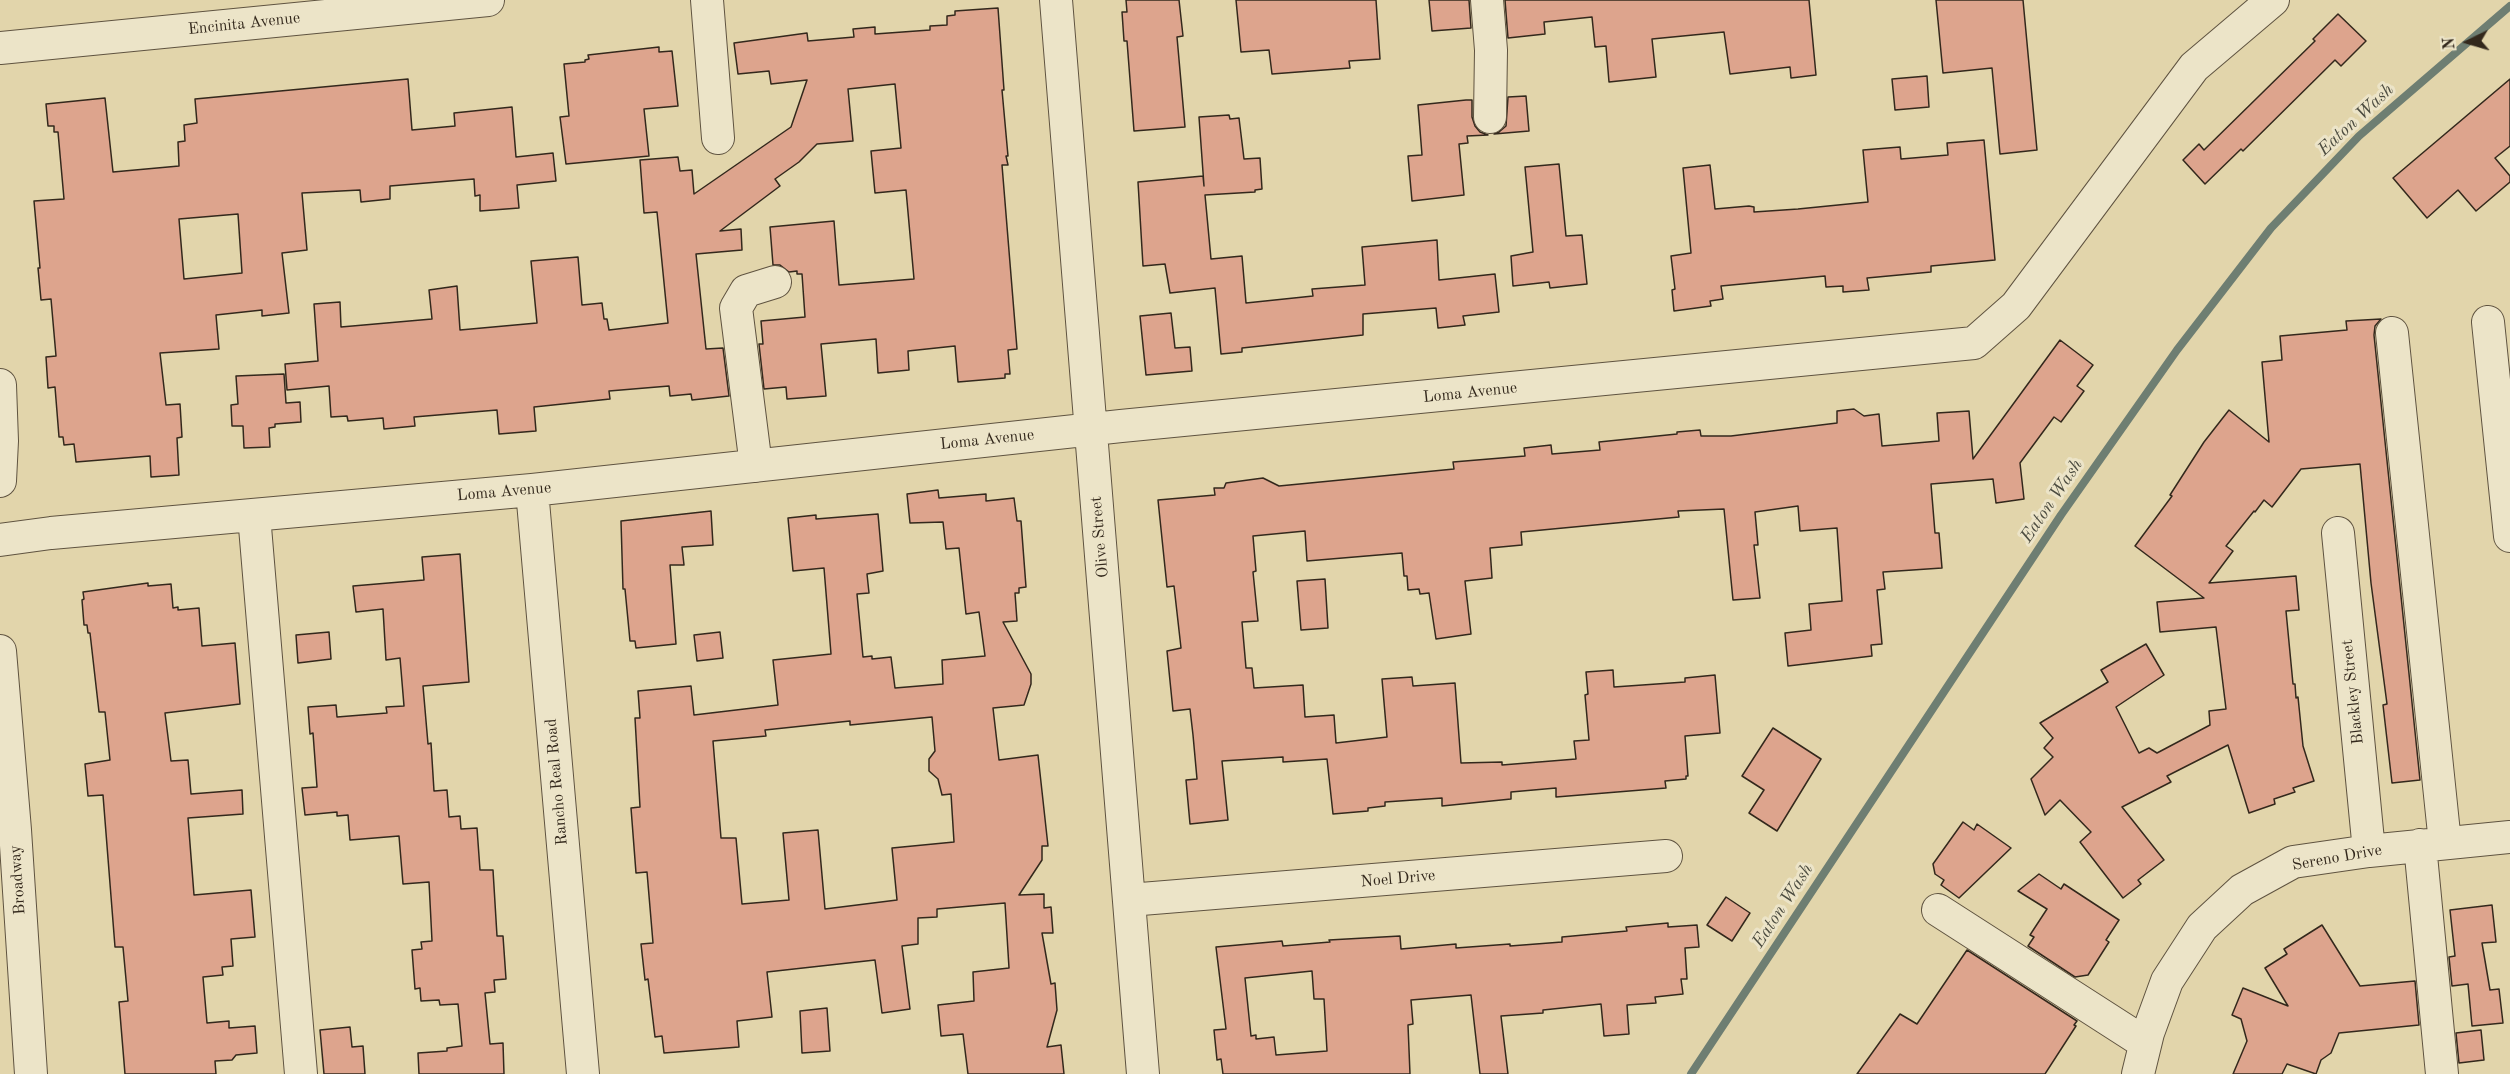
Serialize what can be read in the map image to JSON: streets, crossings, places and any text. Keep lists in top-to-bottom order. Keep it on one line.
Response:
{"streets":{"street":["Encinita Avenue","Loma Avenue","Olive Street","Blackley Street","Rancho Real Road","Sereno Drive","Noel Drive","Broadway"]},"crossings":[["Loma Avenue","Olive Street"],["Loma Avenue","Rancho Real Road"],["Olive Street","Noel Drive"],["Blackley Street","Sereno Drive"]],"water":["Eaton Wash"],"north":"left"}
